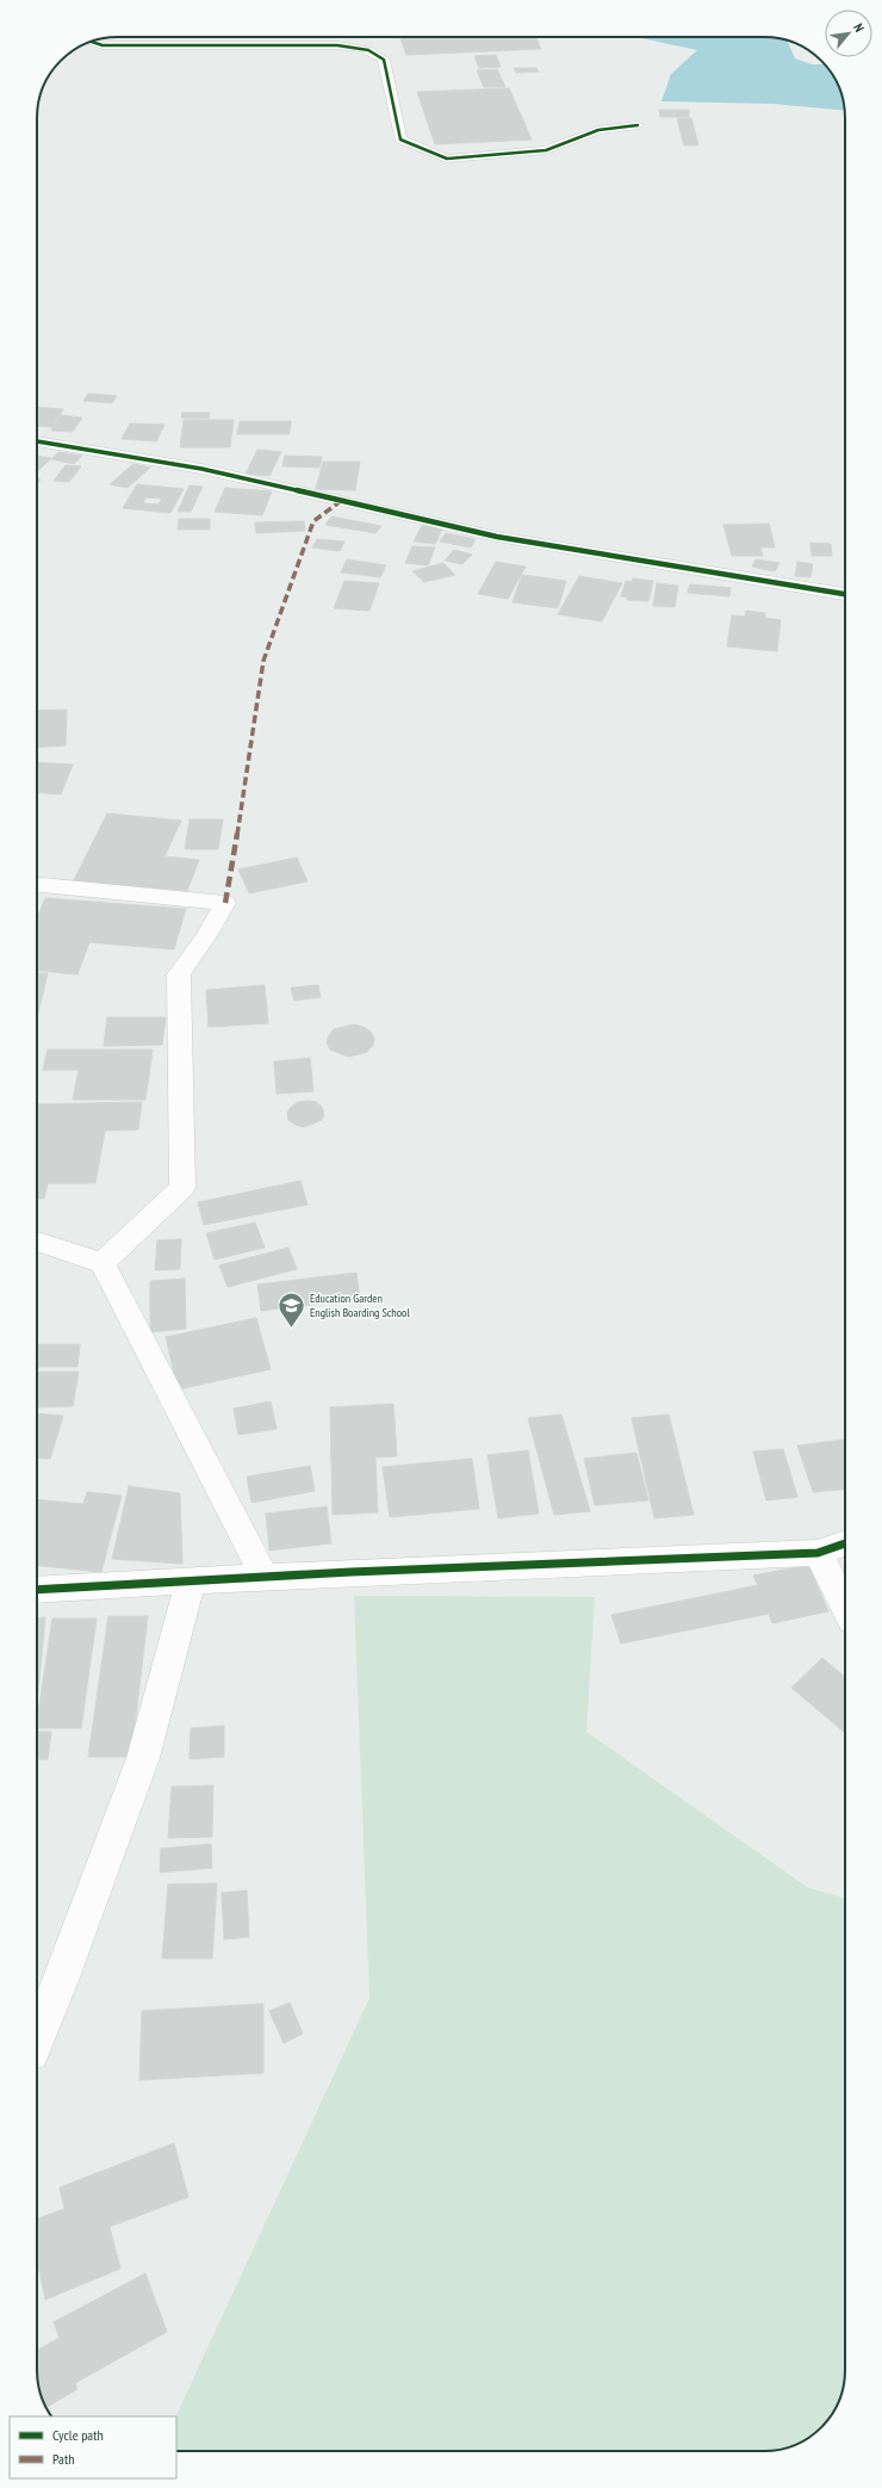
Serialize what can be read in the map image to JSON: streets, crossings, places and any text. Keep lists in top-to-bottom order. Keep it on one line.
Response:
{"places":{"school or university":["Education Garden English Boarding School"]},"legend":["Cycle path","Path"],"north":"top right"}
